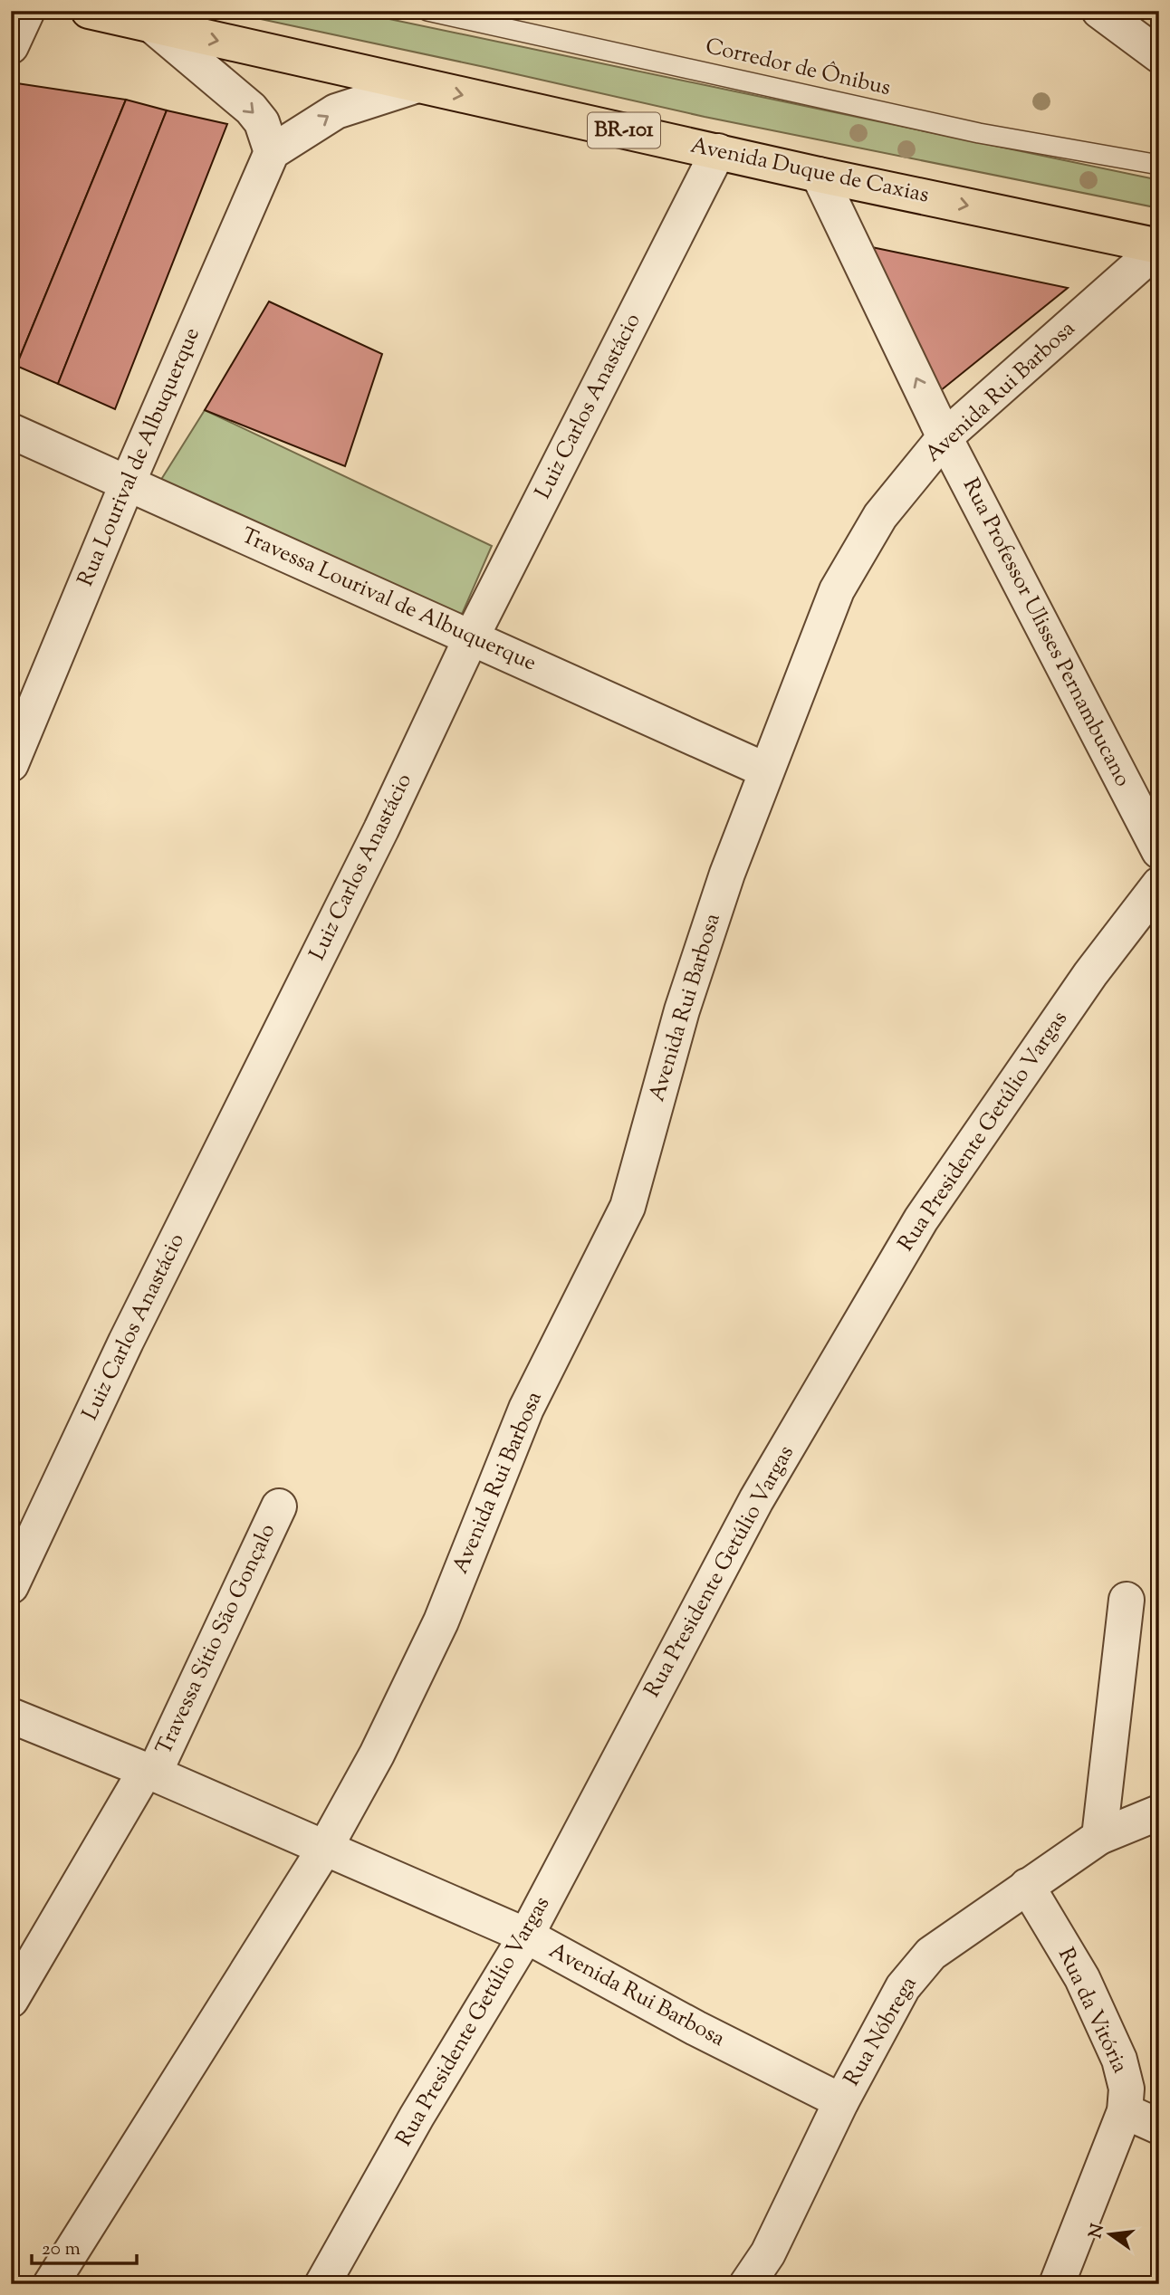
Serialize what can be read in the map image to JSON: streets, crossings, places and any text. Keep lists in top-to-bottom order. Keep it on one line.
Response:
{"streets":{"highway":["BR-101","Avenida Duque de Caxias"],"street":["Avenida Rui Barbosa","Luiz Carlos Anastácio","Rua Lourival de Albuquerque","Travessa Lourival de Albuquerque","Rua Professor Ulisses Pernambucano","Rua Presidente Getúlio Vargas","Travessa Sítio São Gonçalo","Rua da Vitória","Rua Nóbrega"],"lane":["Corredor de Ônibus"]},"crossings":[["Avenida Duque de Caxias","Avenida Rui Barbosa"],["Avenida Duque de Caxias","Luiz Carlos Anastácio"],["Avenida Duque de Caxias","Rua Professor Ulisses Pernambucano"],["Avenida Rui Barbosa","Travessa Lourival de Albuquerque"],["Avenida Rui Barbosa","Rua Professor Ulisses Pernambucano"],["Avenida Rui Barbosa","Rua Presidente Getúlio Vargas"],["Avenida Rui Barbosa","Travessa Sítio São Gonçalo"],["Avenida Rui Barbosa","Rua Nóbrega"],["Luiz Carlos Anastácio","Travessa Lourival de Albuquerque"],["Rua Lourival de Albuquerque","Travessa Lourival de Albuquerque"],["Rua da Vitória","Rua Nóbrega"]],"one_way":["Avenida Duque de Caxias","Rua Professor Ulisses Pernambucano"],"scale_bar":"20 m","north":"left"}
